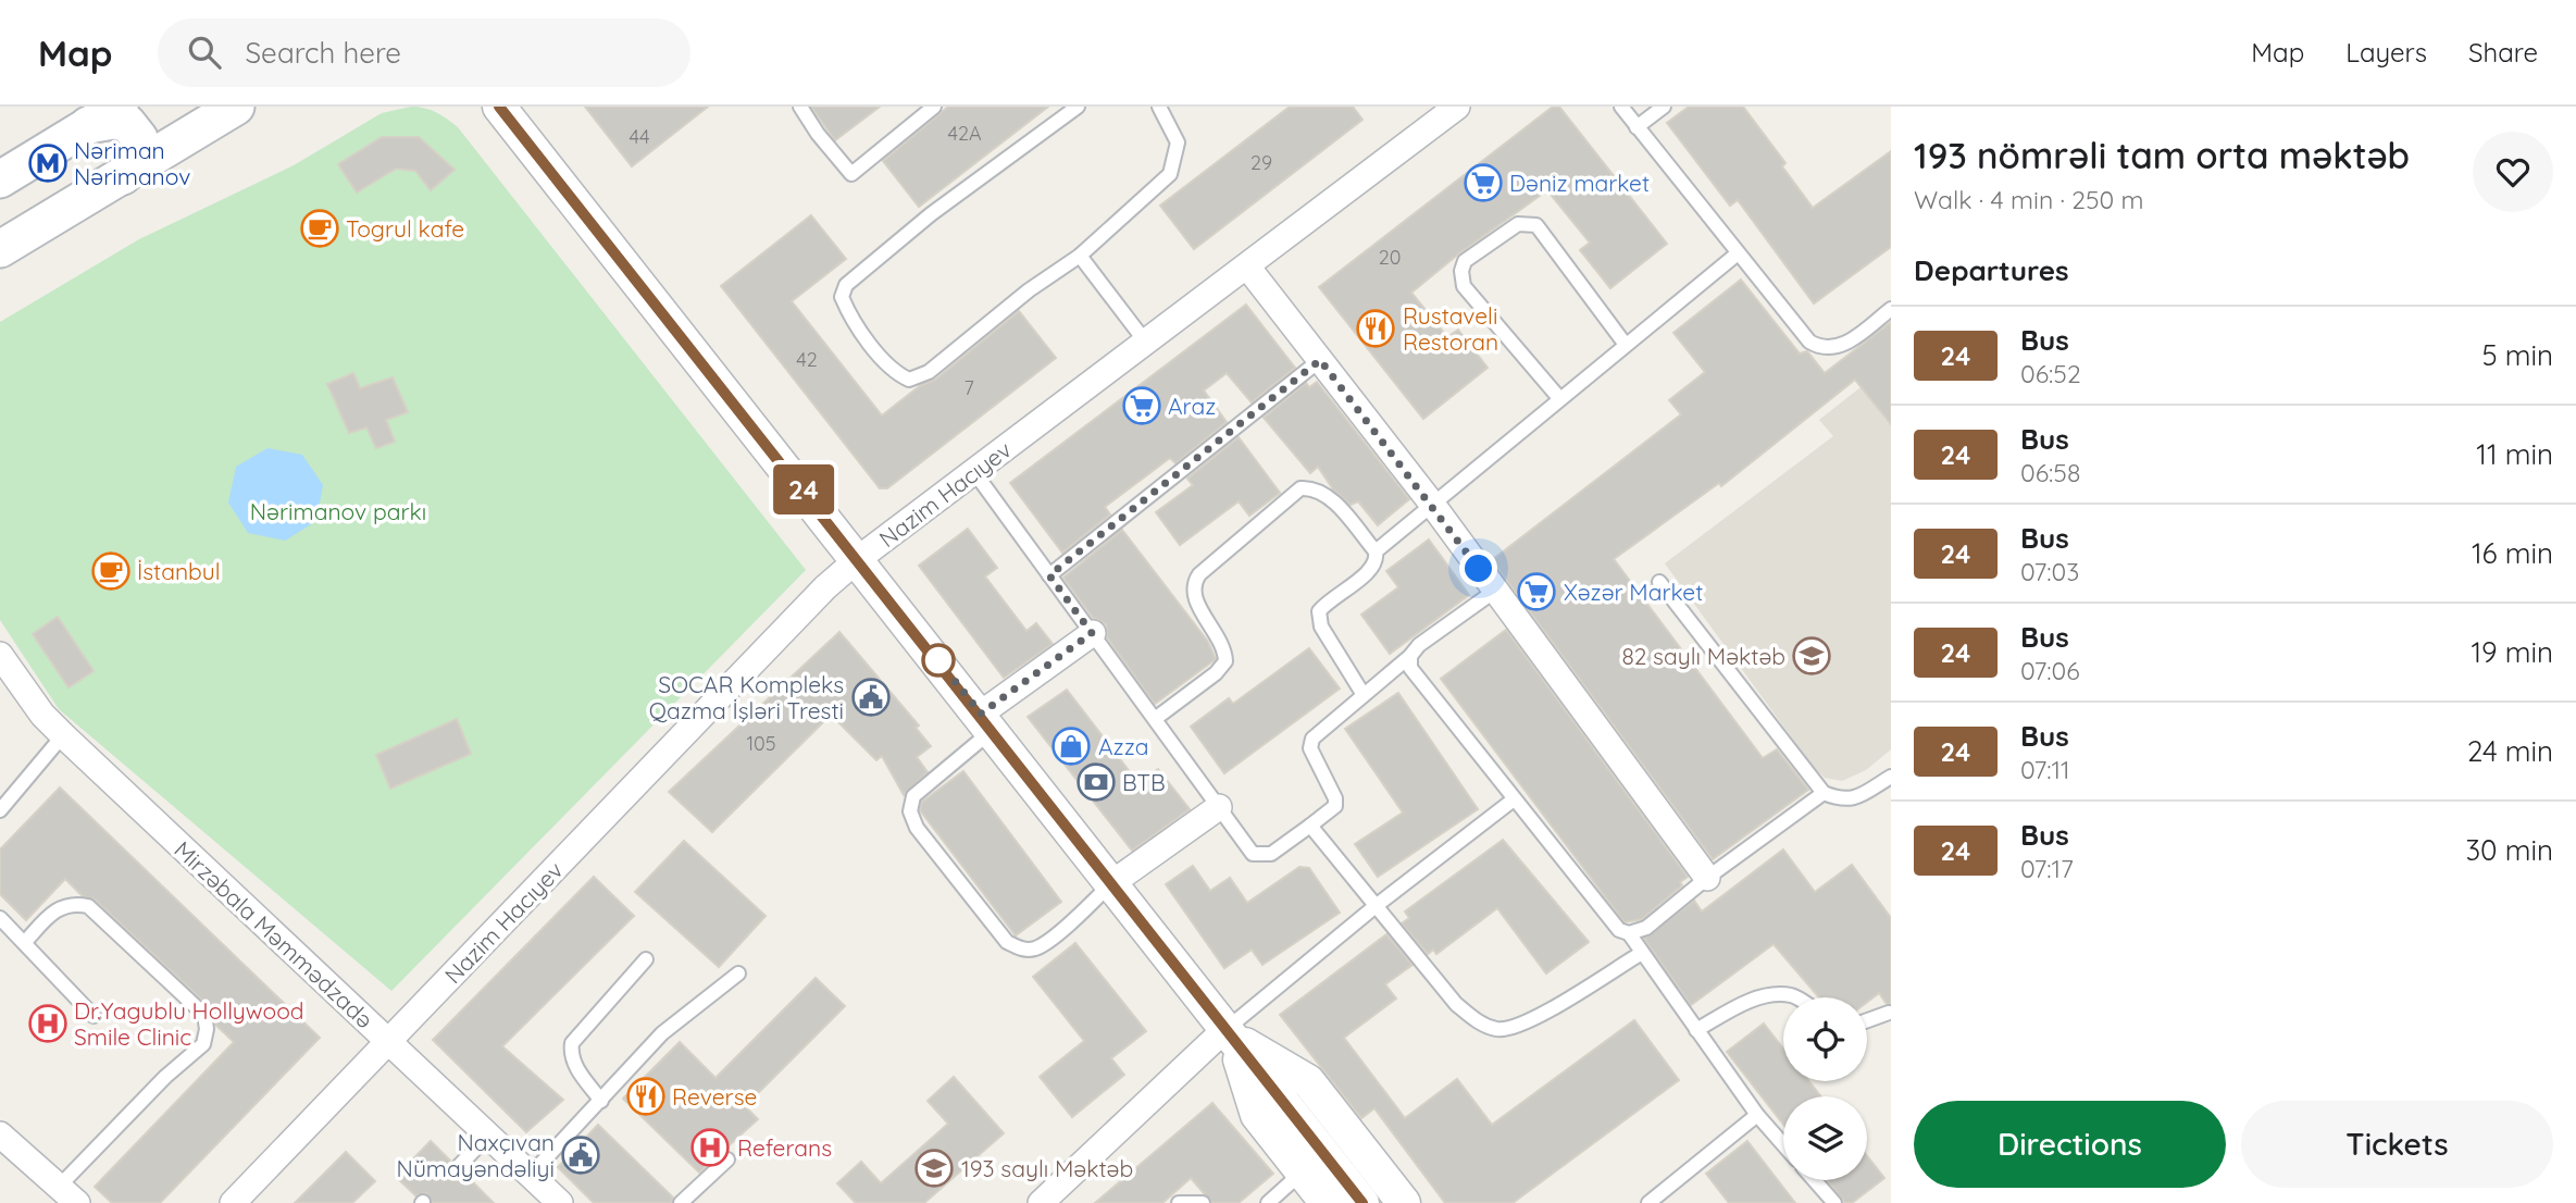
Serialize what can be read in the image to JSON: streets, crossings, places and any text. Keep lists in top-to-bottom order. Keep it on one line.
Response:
{"streets":{"street":["Nazim Hacıyev","Mirzəbala Məmmədzadə"]},"crossings":[["Nazim Hacıyev","Mirzəbala Məmmədzadə"]],"parks":["Nərimanov parkı"],"places":{"metro station":["Nəriman Nərimanov"],"supermarket":["Dəniz market","Araz","Xəzər Market"],"cafe":["Togrul kafe","İstanbul"],"restaurant":["Rustaveli Restoran","Reverse"],"school or university":["82 saylı Məktəb","193 saylı Məktəb"],"public building":["SOCAR Kompleks Qazma İşləri Tresti","Naxçıvan Nümayəndəliyi"],"shop":["Azza"],"bank":["BTB"],"hospital":["Dr.Yagublu Hollywood Smile Clinic","Referans"]},"lines":["bus line 24"],"house_numbers":["42A","44","29","20","42","7","105"],"page":{"header":"Map","search":"Search here","nav":["Map","Layers","Share"],"on_map":"24","heading":[["193 nömrəli tam orta məktəb","Walk · 4 min · 250 m"],"Departures"],"list":[{"mark":"24","name":"Bus","note":"06:52","value":"5 min"},{"mark":"24","name":"Bus","note":"06:58","value":"11 min"},{"mark":"24","name":"Bus","note":"07:03","value":"16 min"},{"mark":"24","name":"Bus","note":"07:06","value":"19 min"},{"mark":"24","name":"Bus","note":"07:11","value":"24 min"},{"mark":"24","name":"Bus","note":"07:17","value":"30 min"}],"buttons":["Directions","Tickets"]}}
